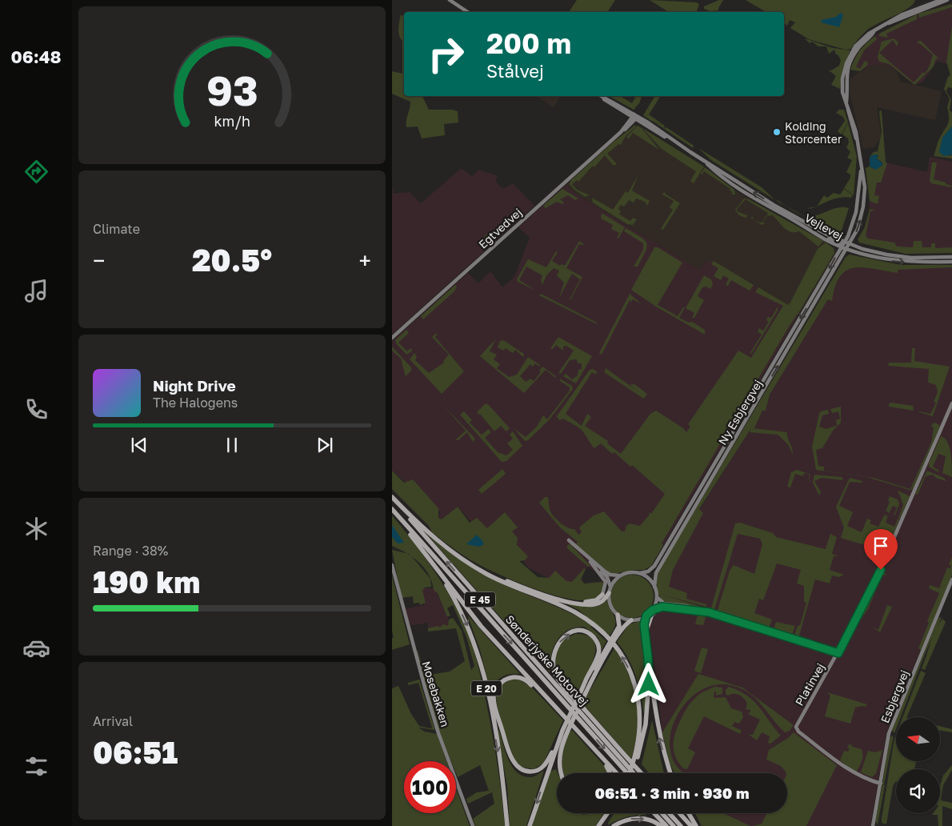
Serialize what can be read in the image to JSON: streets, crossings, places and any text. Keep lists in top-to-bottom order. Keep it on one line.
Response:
{"streets":{"highway":["E 45","Sønderjyske Motorvej","E 20"],"street":["Vejlevej","Egtvedvej","Ny Esbjergvej","Platinvej","Mosebakken","Esbjergvej"]},"crossings":[["Vejlevej","Egtvedvej"],["Vejlevej","Ny Esbjergvej"],["Sønderjyske Motorvej","E 20"],["Platinvej","Esbjergvej"]],"places":["Kolding Storcenter"],"north":"left","page":{"tabs":"06:48","turn":["200 m","Stålvej"],"tile":["Climate",["Range · 38%","190 km"],["Arrival","06:51"]],"heat":["−","20.5°","+"],"song":["Night Drive","The Halogens"],"limit":"100","trip":"06:51 · 3 min · 930 m","gauge":["93","km/h"]}}
